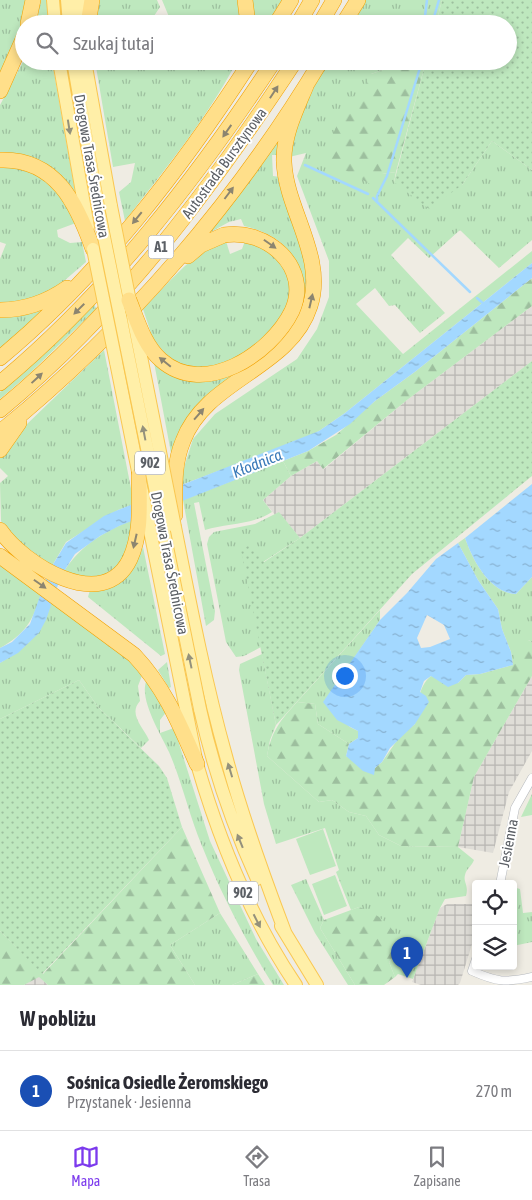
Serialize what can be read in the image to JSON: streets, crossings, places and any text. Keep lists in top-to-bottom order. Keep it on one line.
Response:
{"streets":{"highway":["Autostrada Bursztynowa","A1"],"main road":["Drogowa Trasa Średnicowa","902"],"street":["Jesienna"]},"water":["Kłodnica"],"page":{"search":"Szukaj tutaj","pins":"1","heading":"W pobliżu","list":[{"mark":"1","name":"Sośnica Osiedle Żeromskiego","note":"Przystanek · Jesienna","value":"270 m"}],"nav":["Mapa","Trasa","Zapisane"]}}
